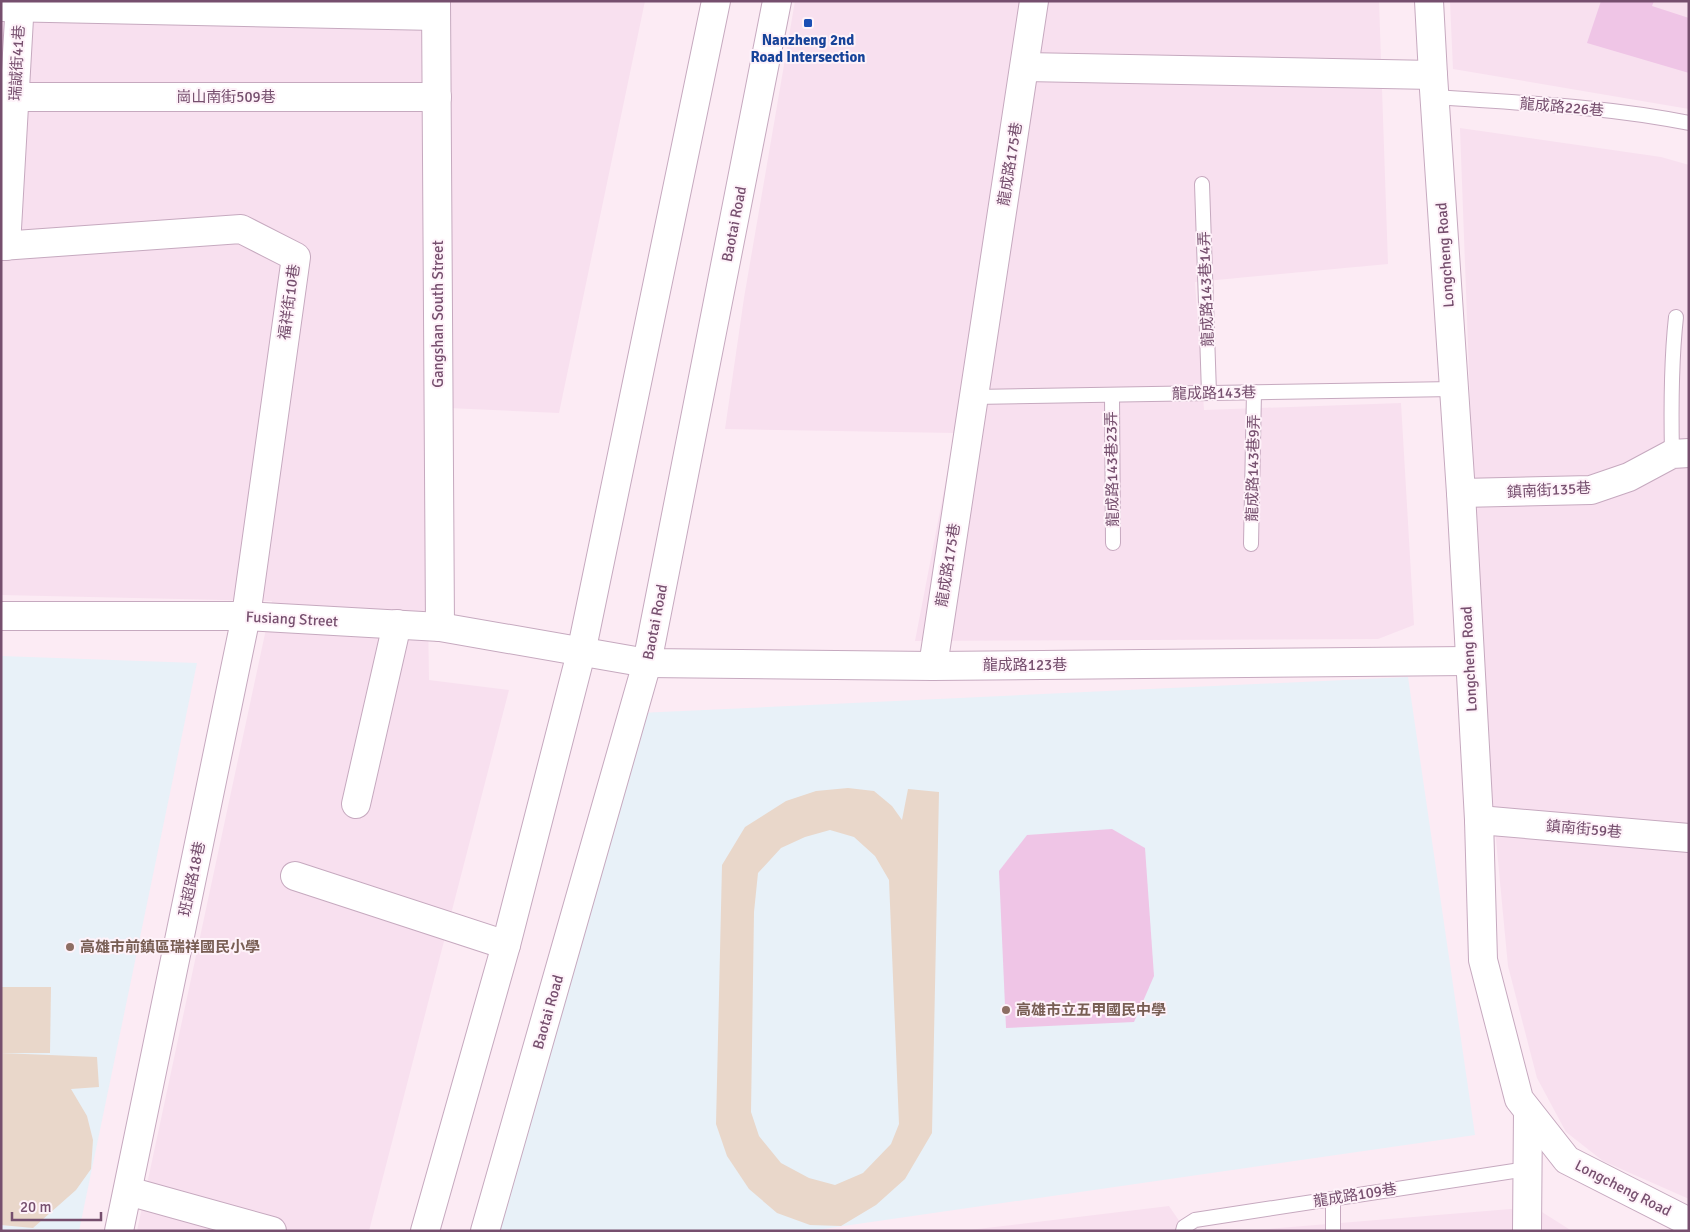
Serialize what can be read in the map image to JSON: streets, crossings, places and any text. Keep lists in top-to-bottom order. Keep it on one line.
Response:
{"streets":{"street":["瑞誠街41巷","崗山南街509巷","龍成路175巷","Baotai Road","Longcheng Road","福祥街10巷","Gangshan South Street","鎮南街135巷","Fusiang Street","龍成路123巷","鎮南街59巷","班超路18巷"],"lane":["龍成路226巷","龍成路143巷14弄","龍成路143巷","龍成路143巷9弄","龍成路143巷23弄","龍成路109巷"]},"crossings":[["瑞誠街41巷","崗山南街509巷"],["瑞誠街41巷","福祥街10巷"],["崗山南街509巷","Gangshan South Street"],["龍成路226巷","Longcheng Road"],["龍成路175巷","龍成路143巷"],["龍成路175巷","龍成路123巷"],["Baotai Road","龍成路123巷"],["Longcheng Road","龍成路143巷"],["Longcheng Road","鎮南街135巷"],["Longcheng Road","龍成路123巷"],["Longcheng Road","鎮南街59巷"],["龍成路143巷14弄","龍成路143巷"],["福祥街10巷","Fusiang Street"],["福祥街10巷","班超路18巷"],["Gangshan South Street","Fusiang Street"],["龍成路143巷","龍成路143巷9弄"],["龍成路143巷","龍成路143巷23弄"],["Fusiang Street","龍成路123巷"],["Fusiang Street","班超路18巷"]],"places":{"transit":["Nanzheng 2nd Road Intersection"],"other":["高雄市前鎮區瑞祥國民小學","高雄市立五甲國民中學"]},"scale_bar":"20 m"}
